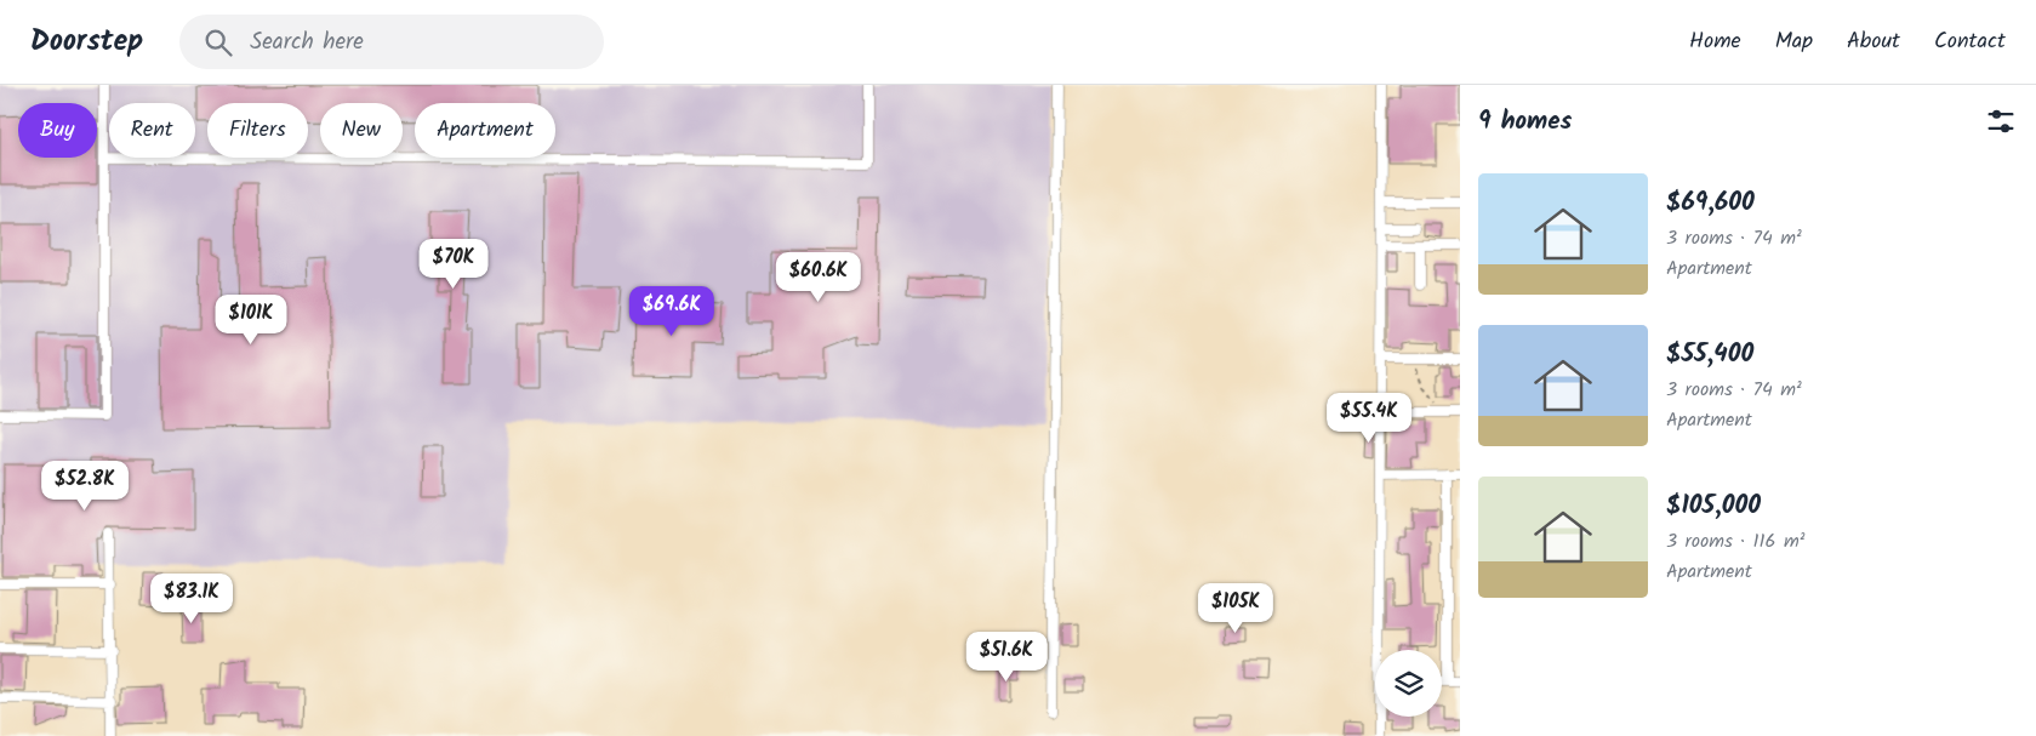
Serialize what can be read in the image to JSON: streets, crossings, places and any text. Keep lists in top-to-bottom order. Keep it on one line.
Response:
{"page":{"header":"Doorstep","search":"Search here","nav":["Home","Map","About","Contact"],"heading":"9 homes","chip":["Buy","Rent","Filters","New","Apartment"],"list":[{"name":"$69,600","note":"3 rooms · 74 m² · Apartment"},{"name":"$55,400","note":"3 rooms · 74 m² · Apartment"},{"name":"$105,000","note":"3 rooms · 116 m² · Apartment"}],"price":["$70K","$60.6K","$69.6K","$101K","$55.4K","$52.8K","$83.1K","$105K","$51.6K"]}}
